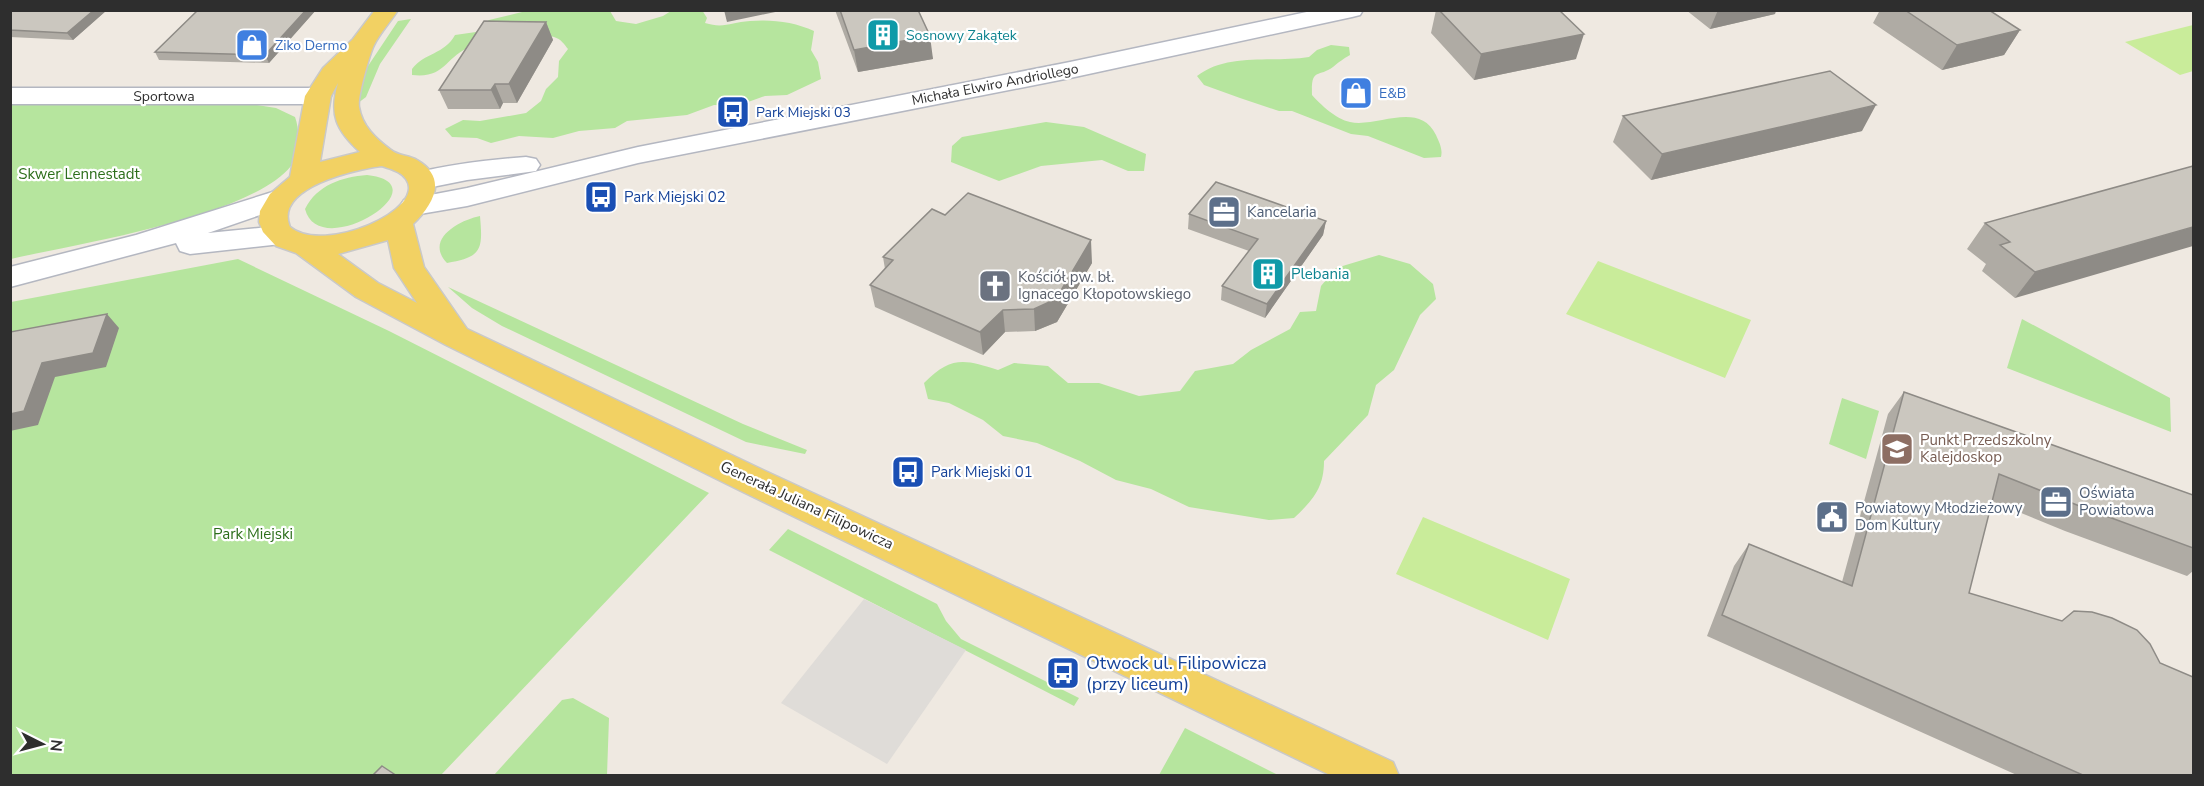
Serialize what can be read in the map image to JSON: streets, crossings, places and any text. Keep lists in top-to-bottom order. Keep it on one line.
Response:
{"streets":{"main road":["Generała Juliana Filipowicza"],"street":["Michała Elwiro Andriollego","Sportowa"]},"parks":["Skwer Lennestadt","Park Miejski"],"places":{"building":["Sosnowy Zakątek","Plebania"],"shop":["Ziko Dermo","E&B"],"bus stop":["Park Miejski 03","Park Miejski 02","Park Miejski 01","Otwock ul. Filipowicza (przy liceum)"],"office":["Kancelaria","Oświata Powiatowa"],"church":["Kościół pw. bł. Ignacego Kłopotowskiego"],"school or university":["Punkt Przedszkolny Kalejdoskop"],"public building":["Powiatowy Młodzieżowy Dom Kultury"]},"north":"right"}
